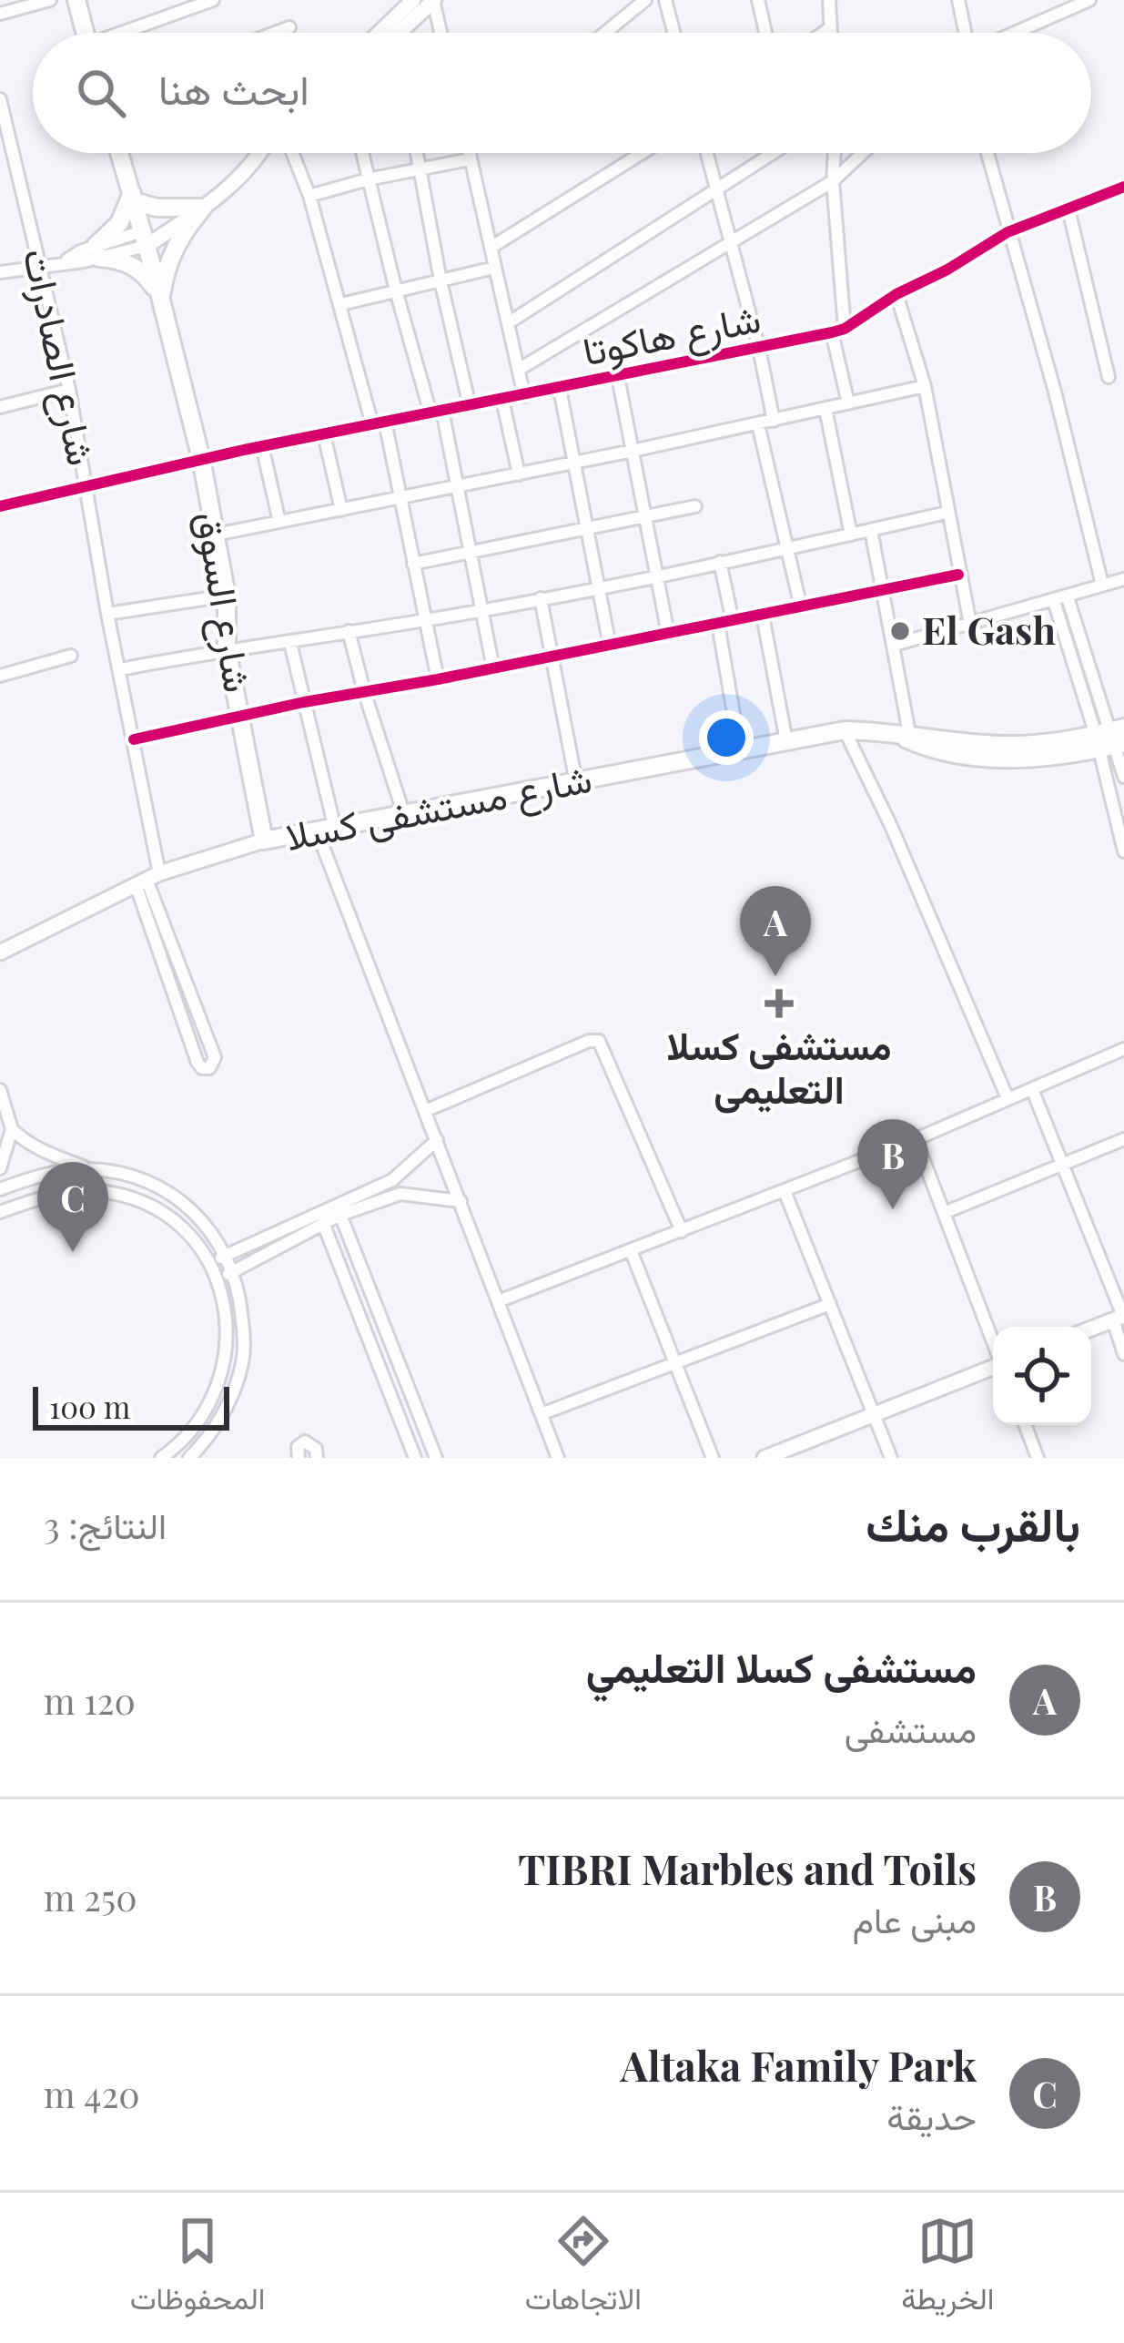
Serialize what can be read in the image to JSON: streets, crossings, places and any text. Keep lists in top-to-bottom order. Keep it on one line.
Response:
{"streets":{"main road":["شارع السوق","شارع مستشفى كسلا"],"street":["شارع هاكوتا","شارع الصادرات"]},"crossings":[["شارع هاكوتا","شارع الصادرات"],["شارع هاكوتا","شارع السوق"],["شارع الصادرات","شارع مستشفى كسلا"],["شارع السوق","شارع مستشفى كسلا"]],"places":{"other":["El Gash"],"health":["مستشفى كسلا التعليمى"]},"scale_bar":"100 m","page":{"search":"ابحث هنا","pins":["A","B","C"],"scale":"100 m","heading":["بالقرب منك","النتائج: 3"],"list":[{"mark":"A","name":"مستشفى كسلا التعليمي","note":"مستشفى","value":"120 m"},{"mark":"B","name":"TIBRI Marbles and Toils","note":"مبنى عام","value":"250 m"},{"mark":"C","name":"Altaka Family Park","note":"حديقة","value":"420 m"}],"nav":["الخريطة","الاتجاهات","المحفوظات"]}}
